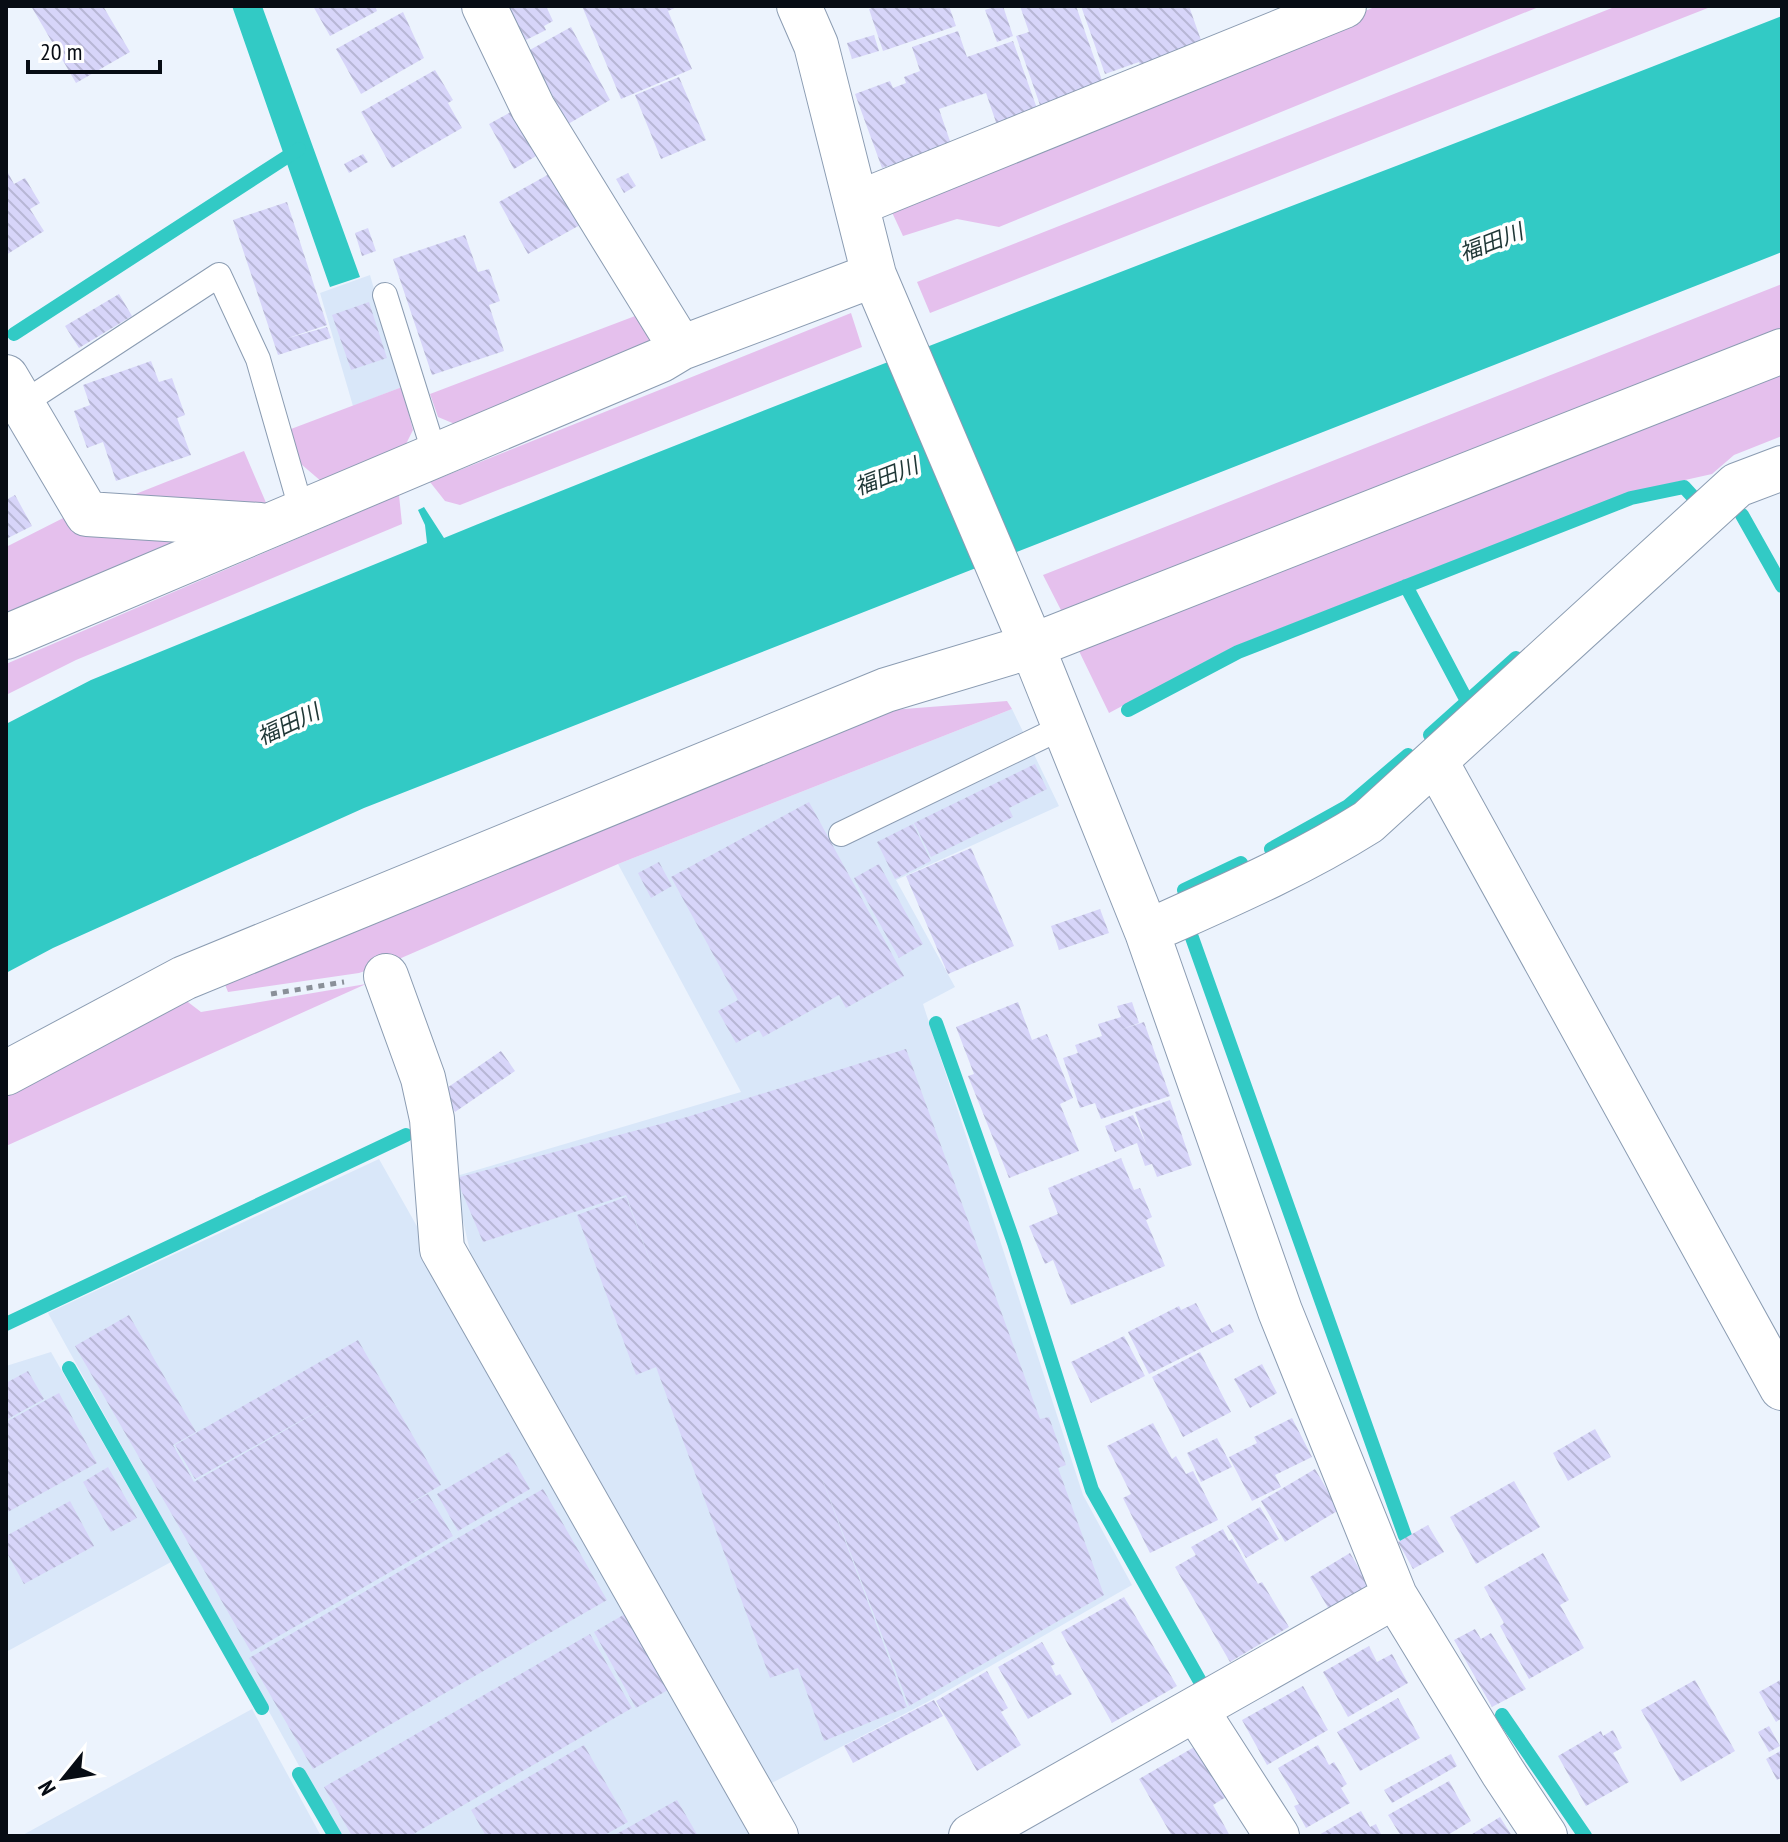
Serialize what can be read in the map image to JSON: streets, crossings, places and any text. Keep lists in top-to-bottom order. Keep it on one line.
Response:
{"water":["福田川"],"scale_bar":"20 m","north":"bottom left"}
